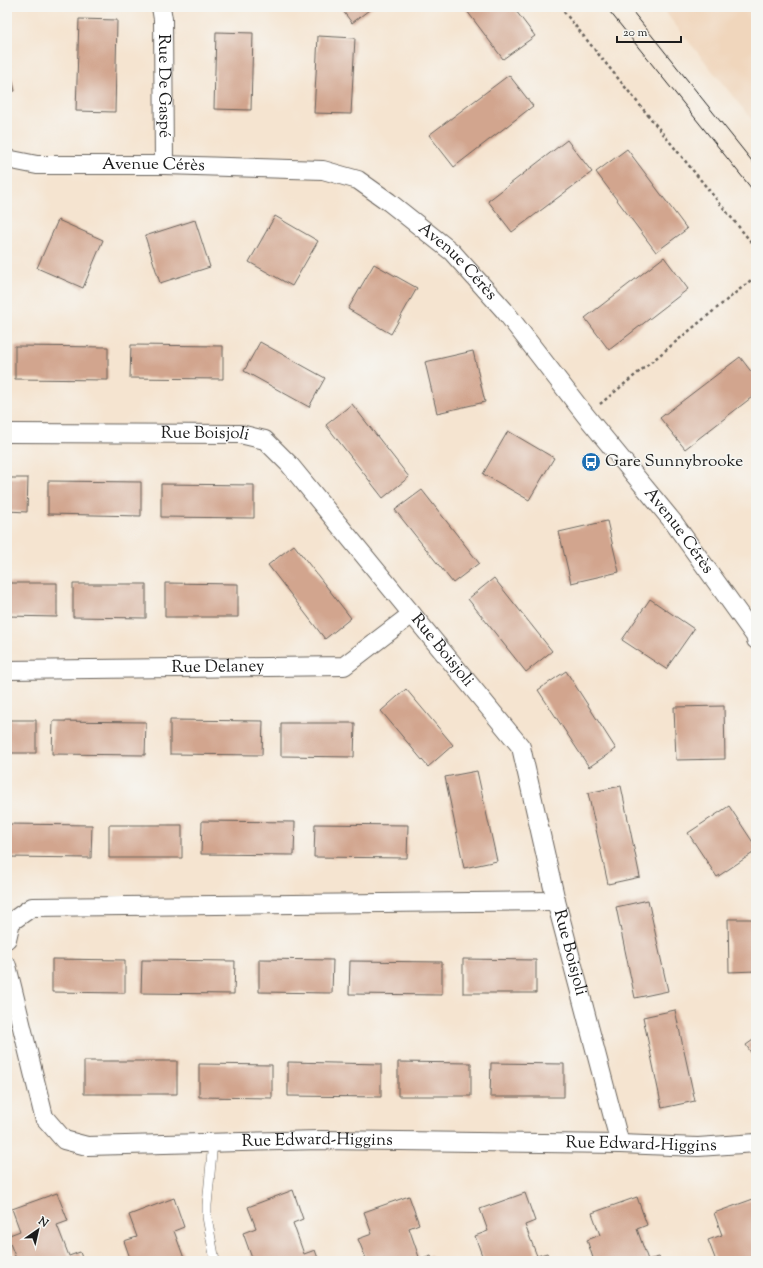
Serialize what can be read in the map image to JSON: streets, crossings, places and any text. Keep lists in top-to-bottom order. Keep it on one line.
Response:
{"streets":{"street":["Rue De Gaspé","Avenue Cérès","Rue Boisjoli","Rue Delaney","Rue Edward-Higgins"]},"crossings":[["Rue De Gaspé","Avenue Cérès"],["Rue Boisjoli","Rue Delaney"],["Rue Boisjoli","Rue Edward-Higgins"]],"places":{"bus stop":["Gare Sunnybrooke"]},"scale_bar":"20 m","north":"top right"}
